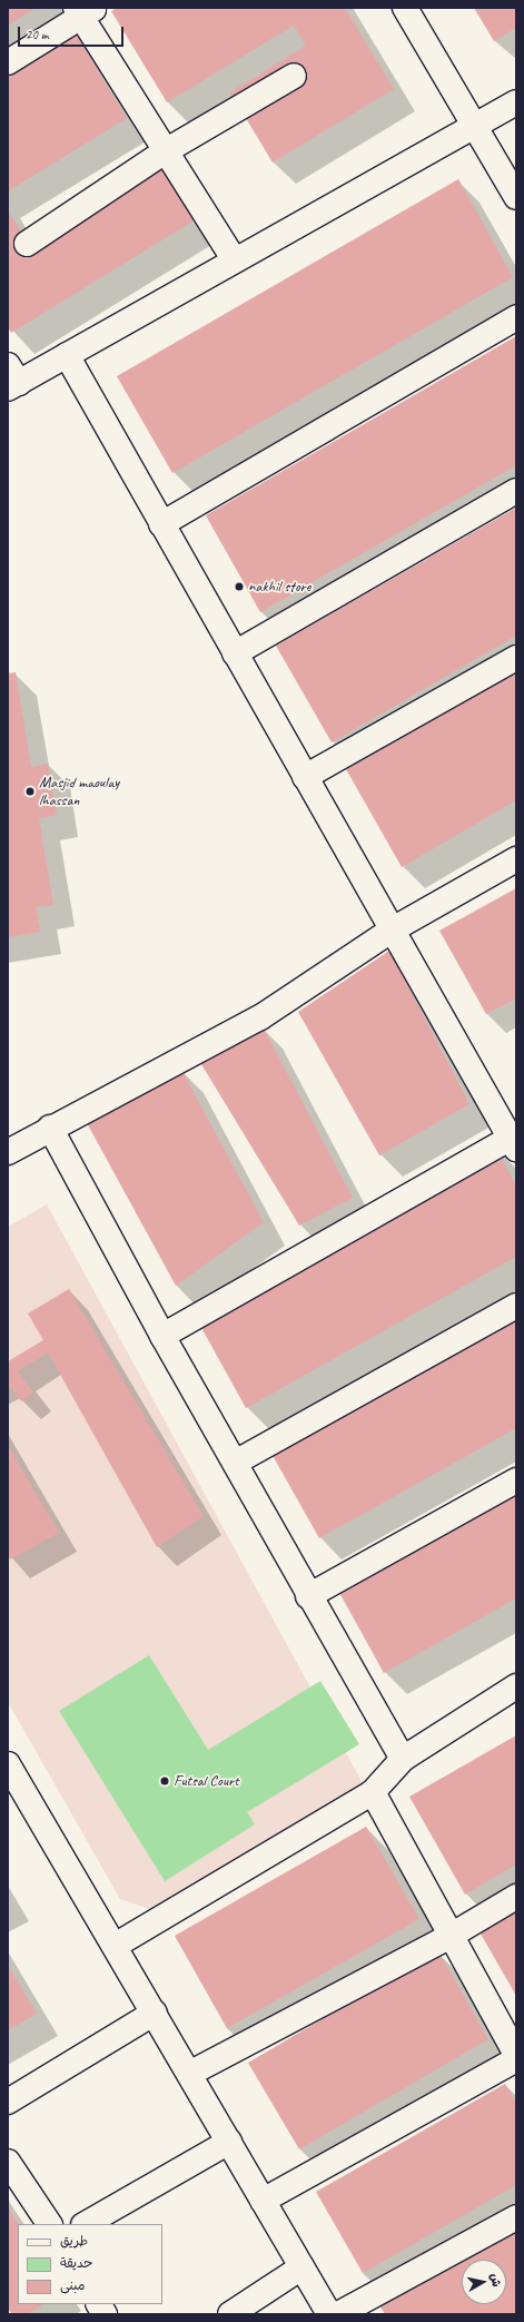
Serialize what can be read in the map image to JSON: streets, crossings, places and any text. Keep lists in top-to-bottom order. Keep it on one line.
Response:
{"places":["nakhil store","Masjid maoulay lhassan","Futsal Court"],"legend":["طريق","حديقة","مبنى"],"scale_bar":"20 m","north":"right"}
